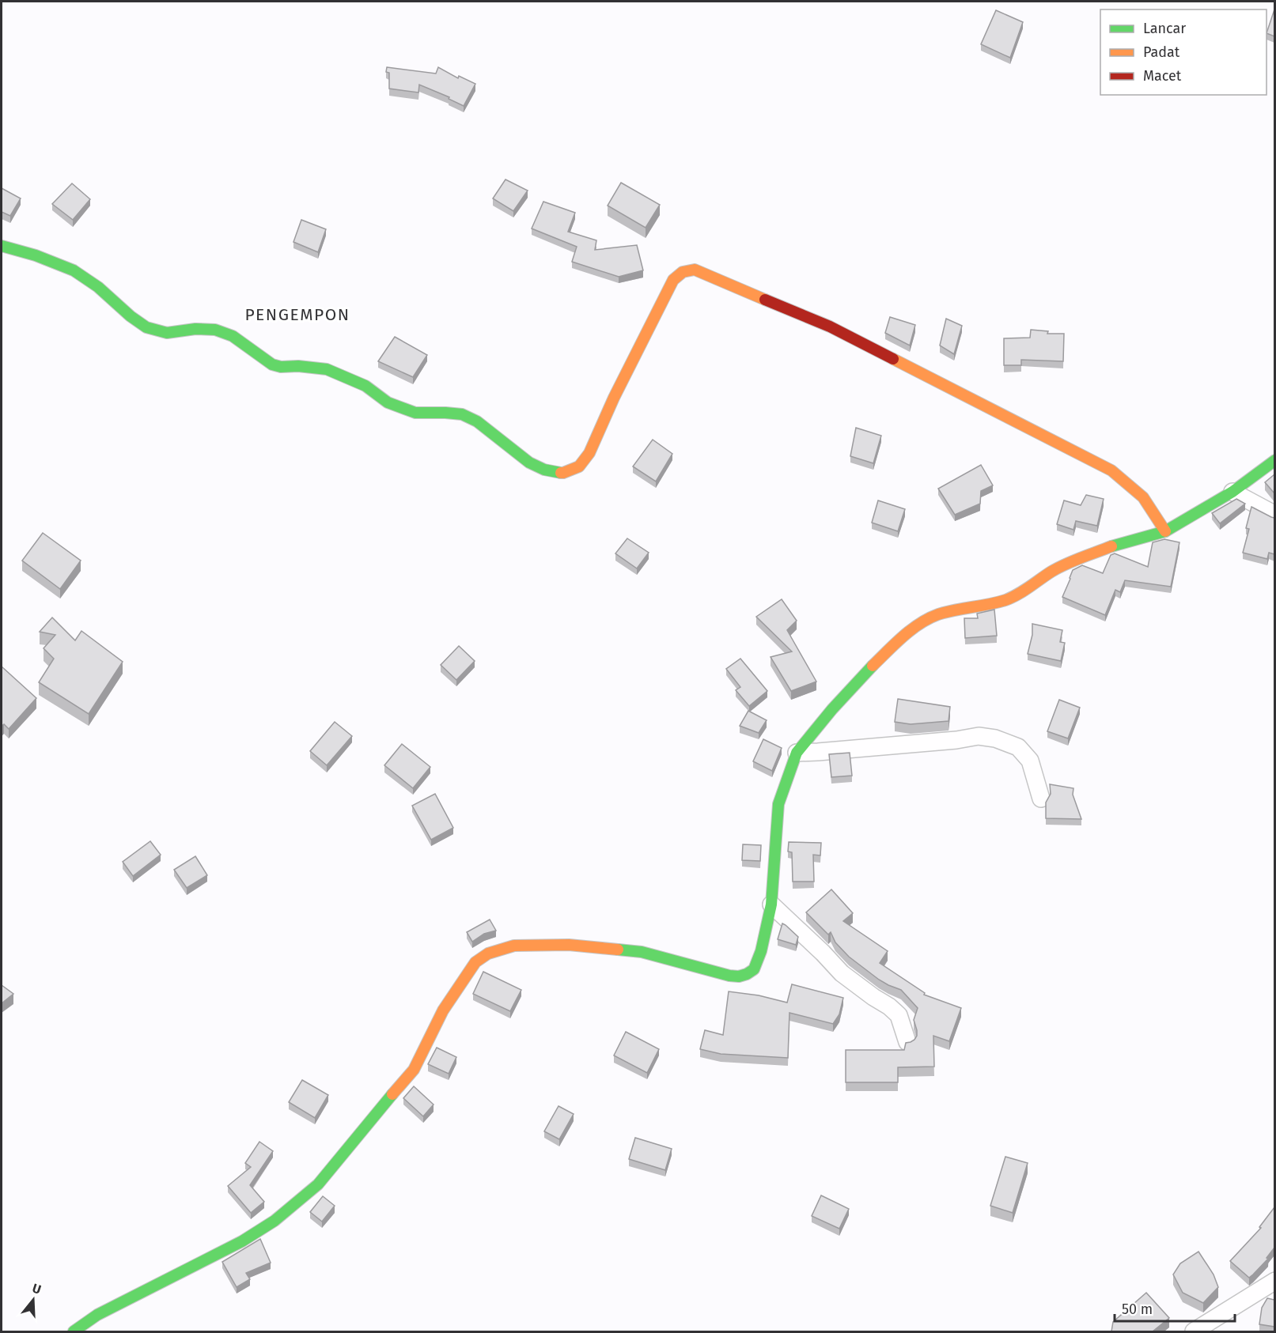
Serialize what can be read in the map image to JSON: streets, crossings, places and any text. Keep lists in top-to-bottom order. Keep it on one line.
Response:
{"districts":["PENGEMPON"],"legend":["Lancar","Padat","Macet"],"scale_bar":"50 m","north":"top"}
